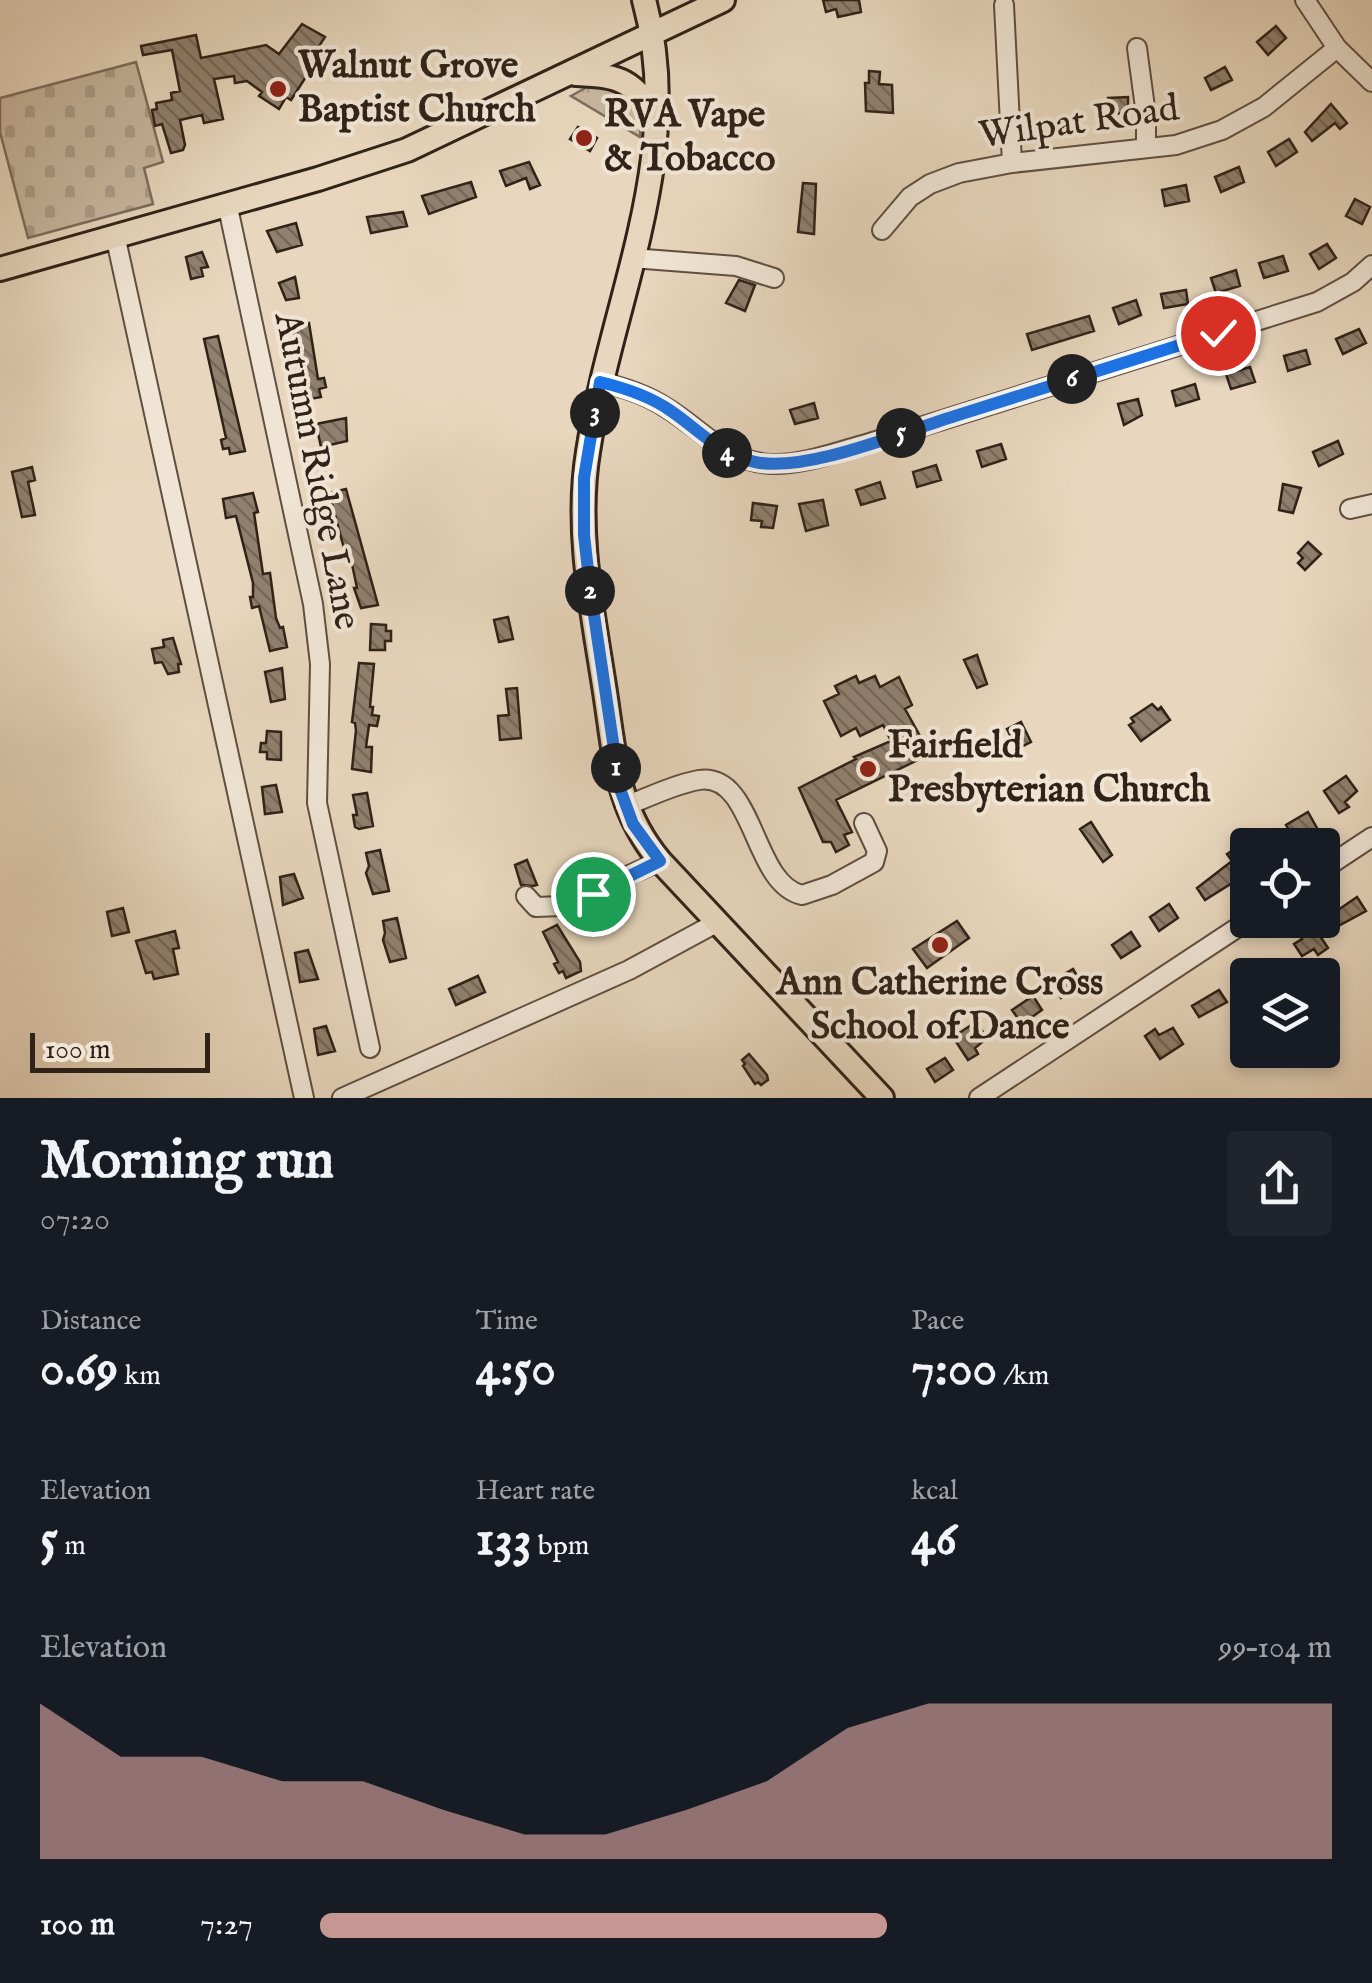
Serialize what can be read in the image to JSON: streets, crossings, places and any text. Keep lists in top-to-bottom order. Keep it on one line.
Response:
{"streets":{"street":["Wilpat Road","Autumn Ridge Lane"]},"places":["Walnut Grove Baptist Church","RVA Vape & Tobacco","Fairfield Presbyterian Church","Ann Catherine Cross School of Dance"],"scale_bar":"100 m","page":{"pins":["6","3","5","4","2","1"],"scale":"100 m","heading":["Morning run","07:20"],"stats":[["Distance","0.69 km"],["Time","4:50"],["Pace","7:00 /km"],["Elevation","5 m"],["Heart rate","133 bpm"],["kcal","46"]],"chart":["Elevation","99–104 m"],"list":[{"name":"100 m","note":"7:27"}]}}
